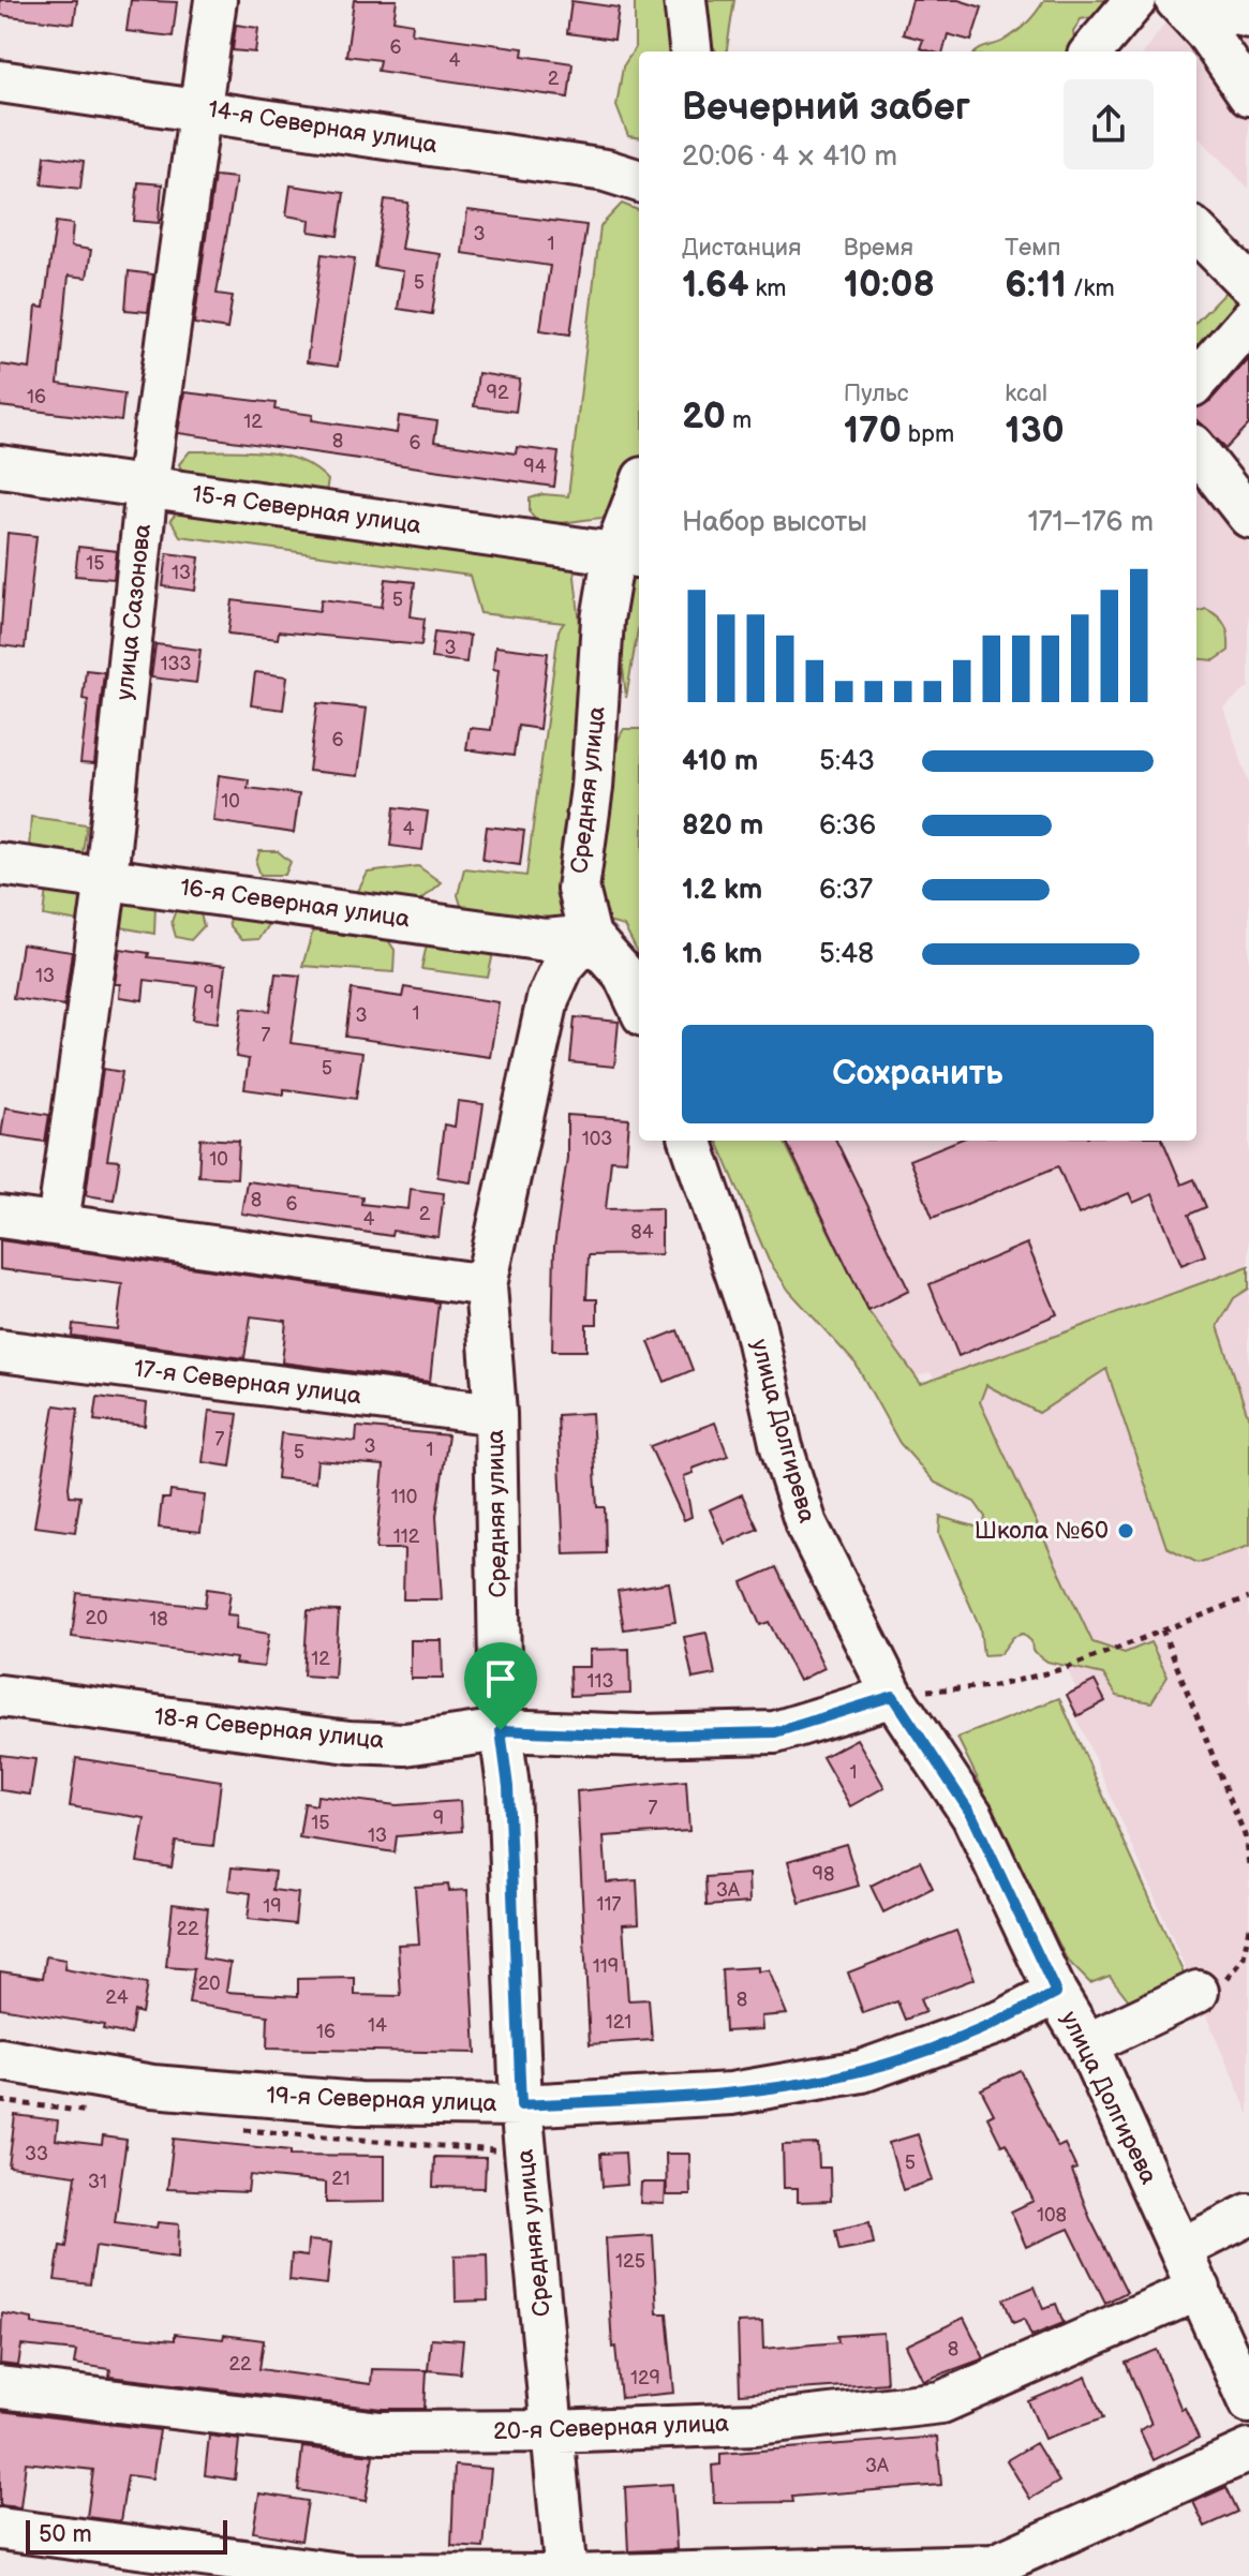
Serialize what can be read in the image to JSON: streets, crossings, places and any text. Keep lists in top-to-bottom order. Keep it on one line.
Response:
{"streets":{"street":["14-я Северная улица","15-я Северная улица","улица Сазонова","Средняя улица","16-я Северная улица","17-я Северная улица","улица Долгирева","18-я Северная улица","19-я Северная улица","20-я Северная улица"]},"crossings":[["14-я Северная улица","улица Сазонова"],["15-я Северная улица","улица Сазонова"],["15-я Северная улица","Средняя улица"],["улица Сазонова","16-я Северная улица"],["Средняя улица","16-я Северная улица"],["Средняя улица","17-я Северная улица"],["Средняя улица","18-я Северная улица"],["Средняя улица","19-я Северная улица"],["Средняя улица","20-я Северная улица"],["улица Долгирева","18-я Северная улица"],["улица Долгирева","19-я Северная улица"],["улица Долгирева","20-я Северная улица"]],"places":["Школа №60"],"house_numbers":["6","4","2","3","1","5","92","16","12","8","6","94","15","13","5","3","133","6","10","4","13","9","1","3","7","5","103","10","8","6","2","4","84","7","3","1","5","110","112","20","18","12","113","1","7","9","15","13","98","3А","117","19","22","119","20","24","8","121","14","16","33","5","21","31","108","125","8","22","129","3А"],"scale_bar":"50 m","page":{"heading":["Вечерний забег","20:06 · 4 × 410 m"],"stats":[["Дистанция","1.64 km"],["Время","10:08"],["Темп","6:11 /km"],["20 m"],["Пульс","170 bpm"],["kcal","130"]],"chart":["Набор высоты","171–176 m"],"list":[{"name":"410 m","note":"5:43"},{"name":"820 m","note":"6:36"},{"name":"1.2 km","note":"6:37"},{"name":"1.6 km","note":"5:48"}],"buttons":"Сохранить","scale":"50 m"}}
